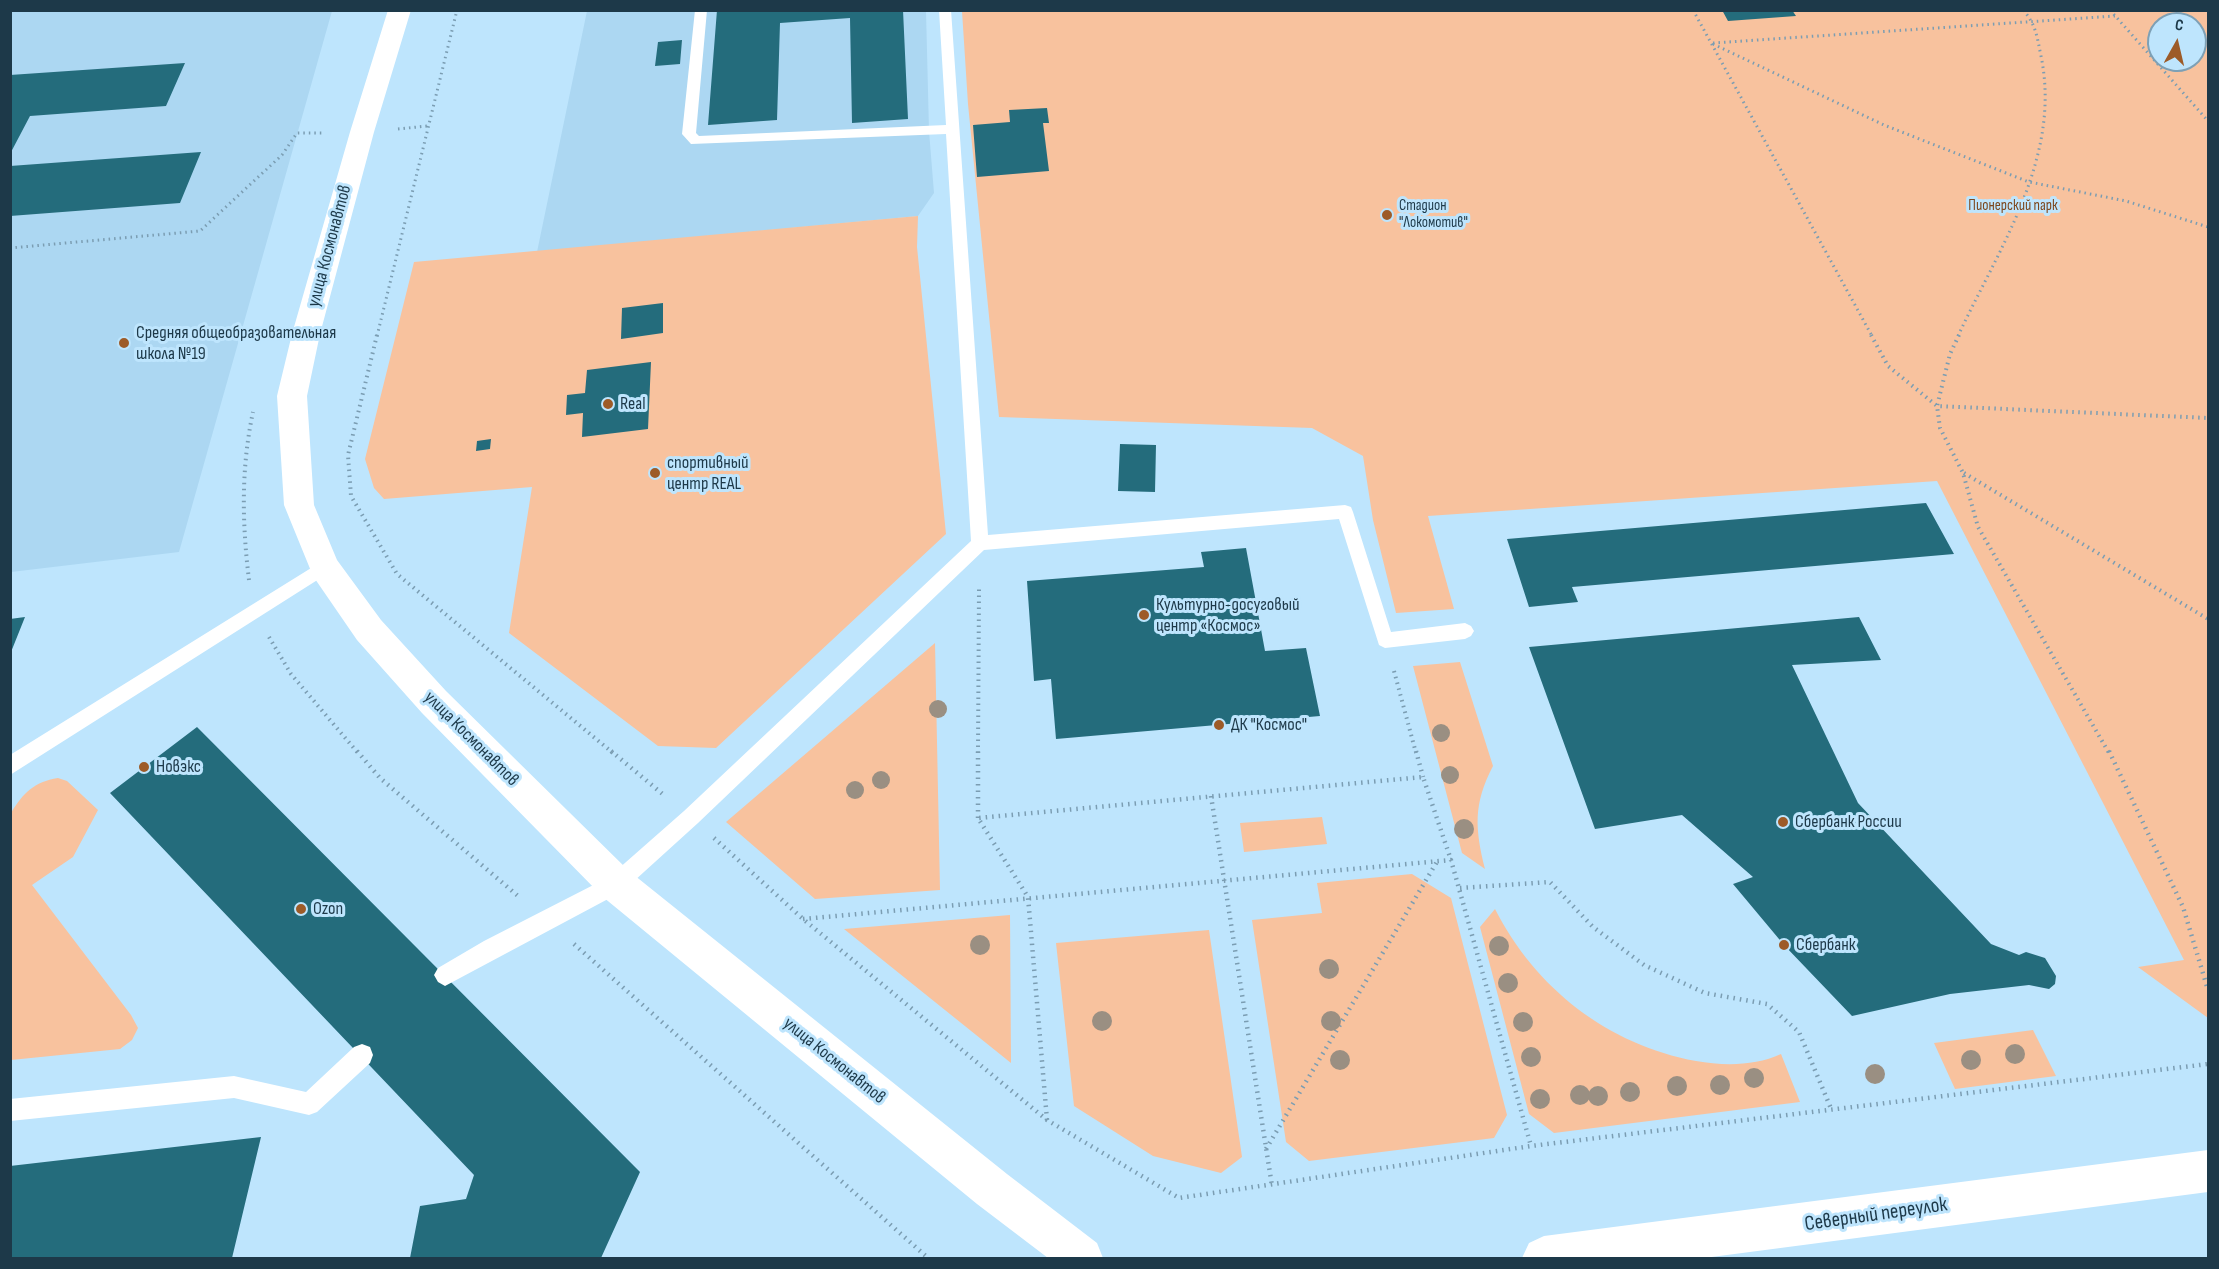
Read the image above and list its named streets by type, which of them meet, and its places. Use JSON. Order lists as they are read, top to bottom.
{
  "streets": {
    "street": ["улица Космонавтов", "Северный переулок"]
  },
  "parks": ["Пионерский парк"],
  "places": [
    "Стадион \"Локомотив\"",
    "Средняя общеобразовательная школа №19",
    "Real",
    "спортивный центр REAL",
    "Культурно-досуговый центр «Космос»",
    "ДК \"Космос\"",
    "Новэкс",
    "Сбербанк России",
    "Ozon",
    "Сбербанк"
  ],
  "north": "top"
}
